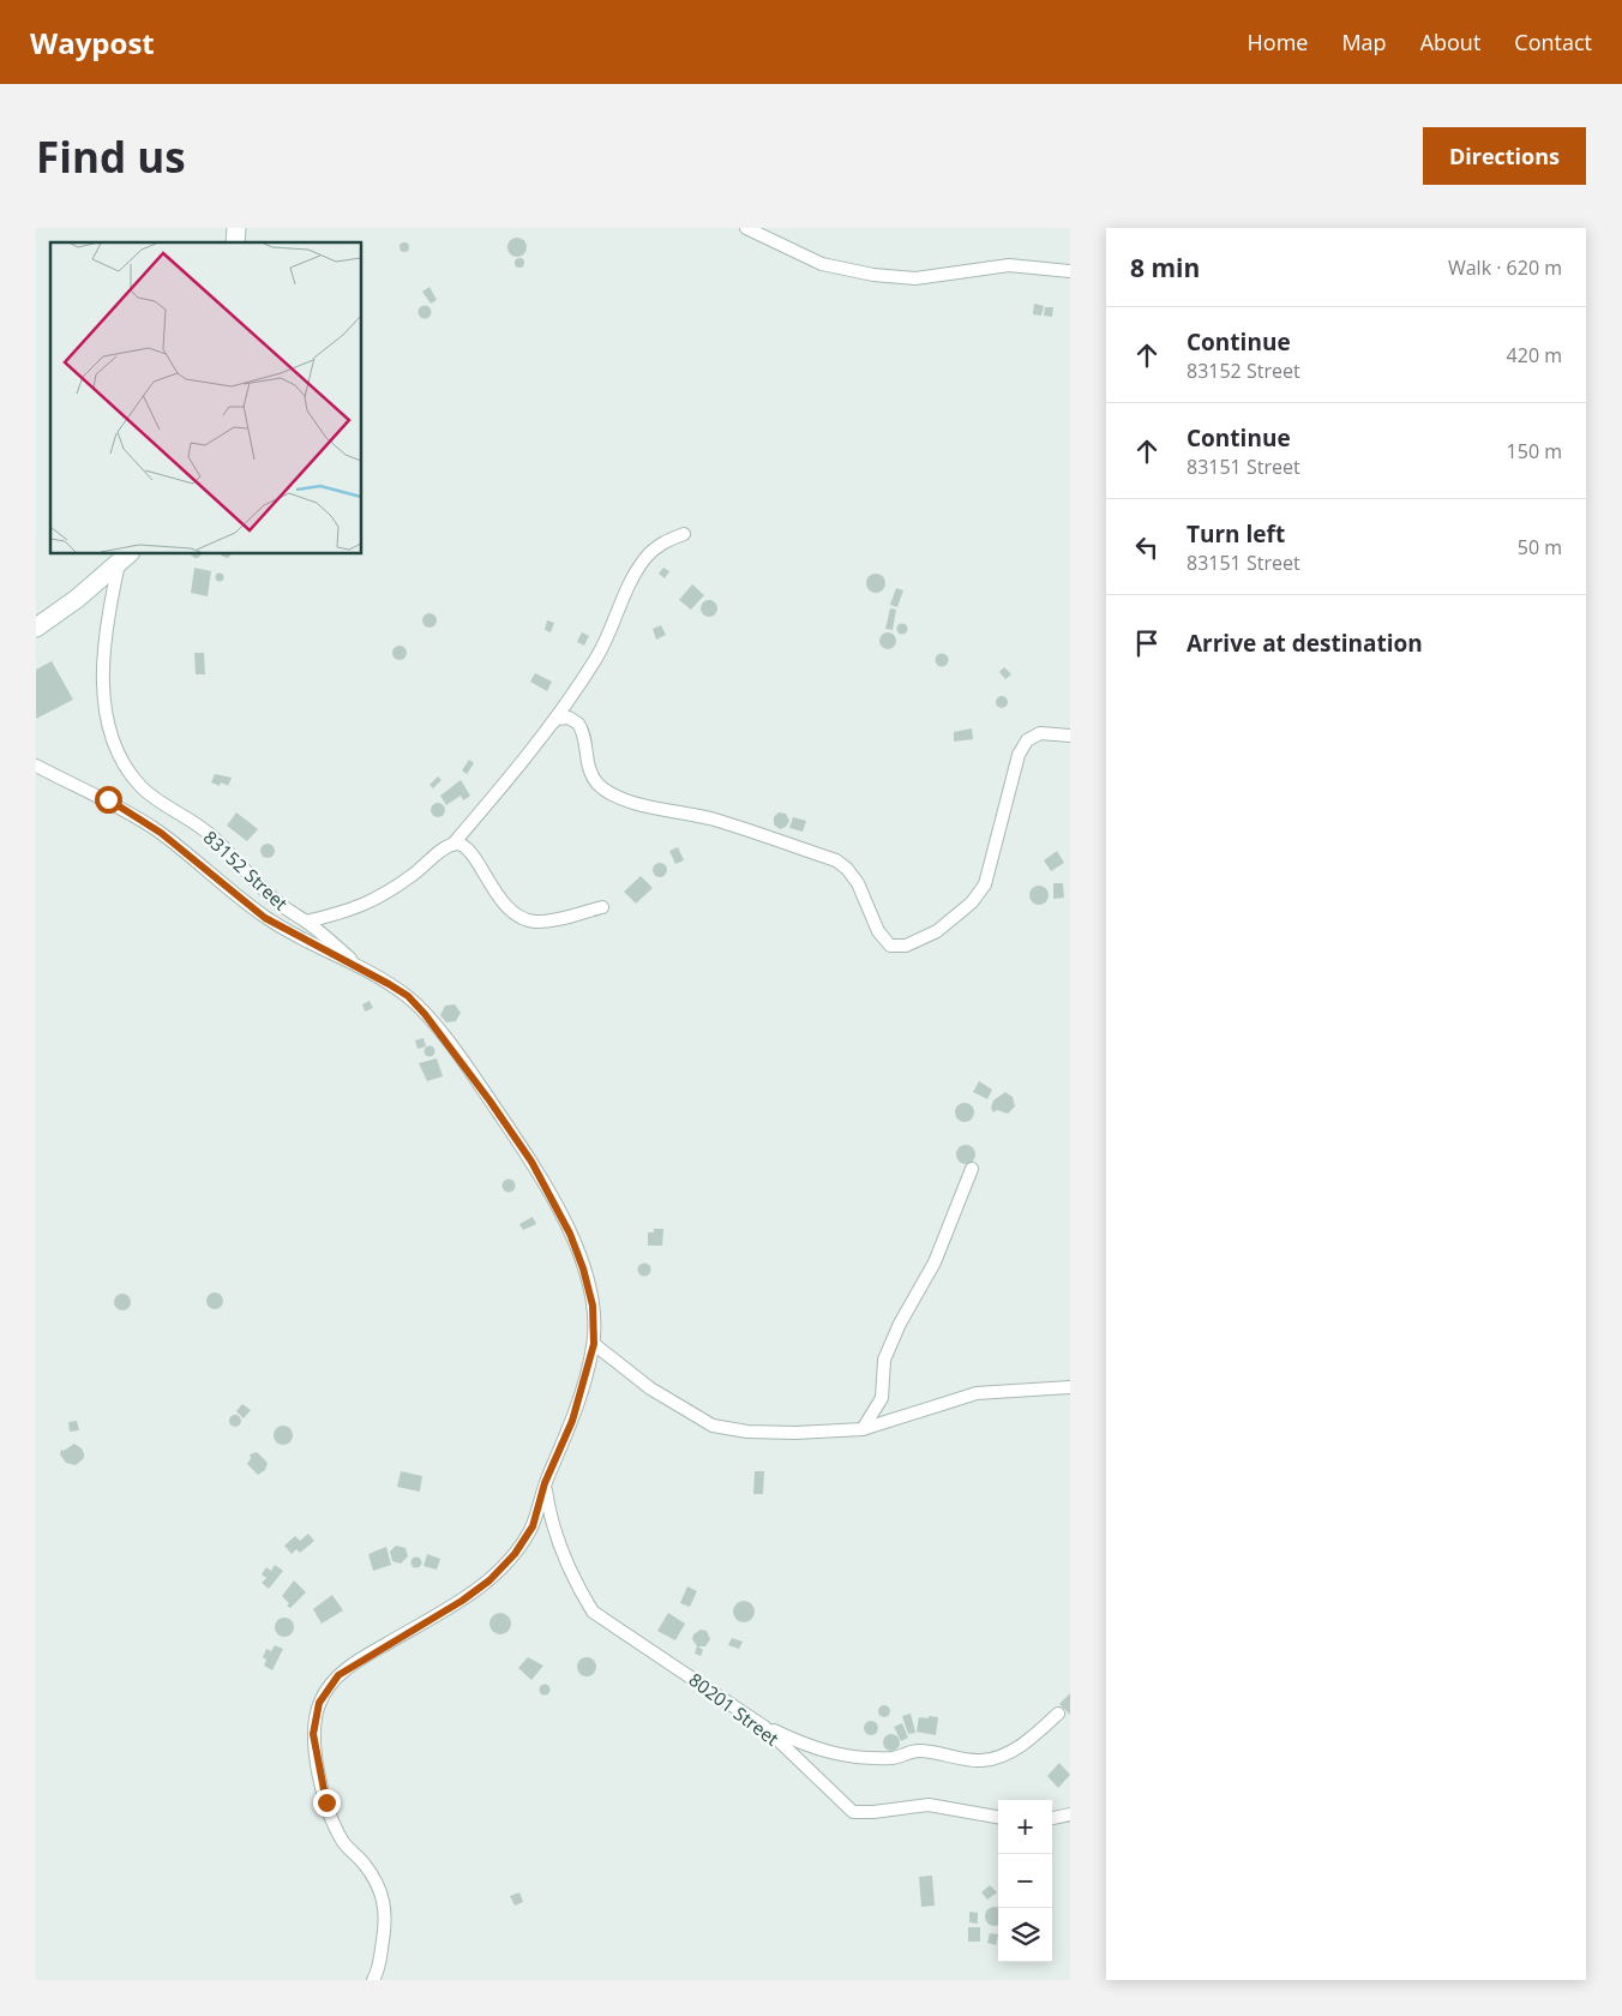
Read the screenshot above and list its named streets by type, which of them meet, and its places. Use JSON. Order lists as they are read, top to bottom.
{
  "streets": {
    "street": ["83152 Street", "80201 Street"]
  },
  "crossings": [
    ["83152 Street", "80201 Street"]
  ],
  "page": {
    "header": "Waypost",
    "nav": [
      "Home",
      "Map",
      "About",
      "Contact"
    ],
    "buttons": "Directions",
    "title": "Find us",
    "heading": ["8 min", "Walk · 620 m"],
    "list": [
      ["Continue", "83152 Street", "420 m"],
      ["Continue", "83151 Street", "150 m"],
      ["Turn left", "83151 Street", "50 m"],
      "Arrive at destination"
    ],
    "map_buttons": ["+", "−"]
  }
}
